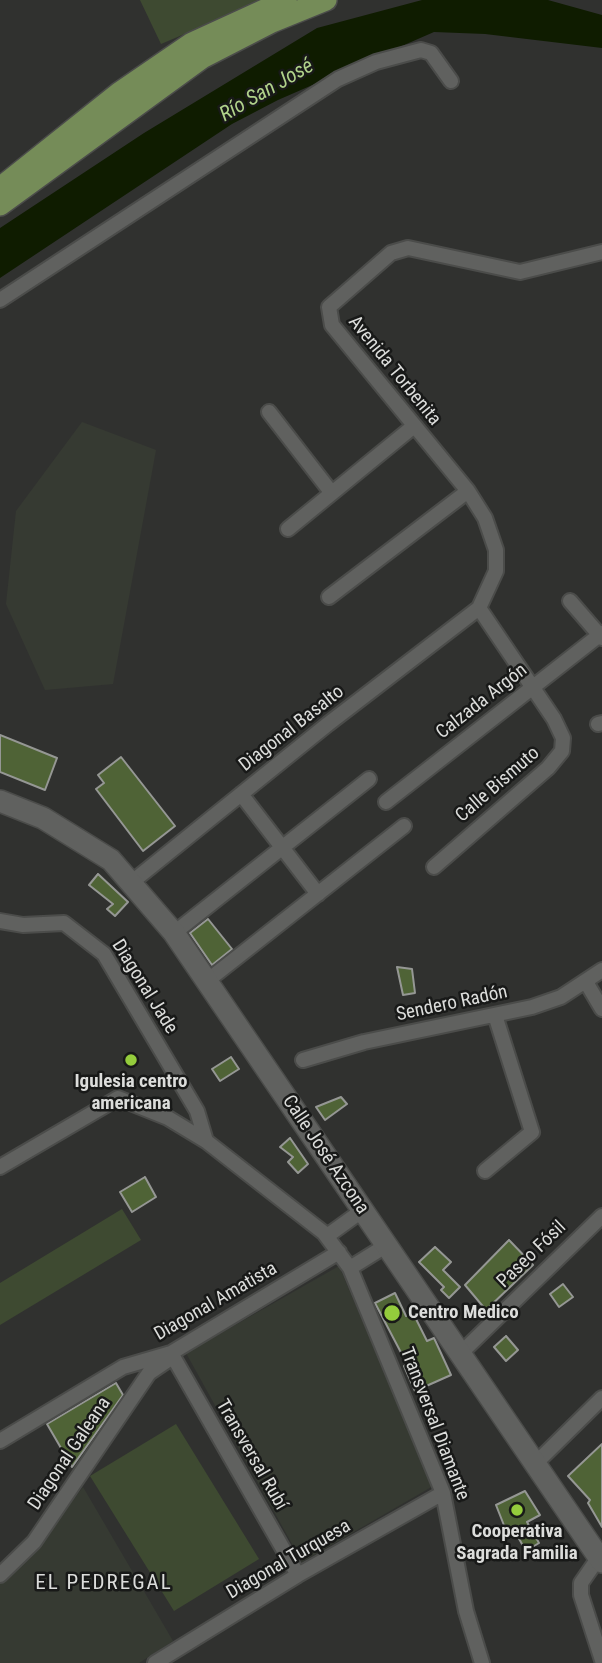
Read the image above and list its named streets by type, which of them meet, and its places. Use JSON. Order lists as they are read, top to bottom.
{
  "streets": {
    "main road": ["Calle José Azcona"],
    "street": [
      "Avenida Torbenita",
      "Calzada Argón",
      "Diagonal Basalto",
      "Calle Bismuto",
      "Diagonal Jade",
      "Sendero Radón",
      "Paseo Fósil",
      "Diagonal Amatista",
      "Transversal Diamante",
      "Diagonal Galeana",
      "Transversal Rubí",
      "Diagonal Turquesa"
    ]
  },
  "crossings": [
    ["Avenida Torbenita", "Diagonal Basalto"],
    ["Avenida Torbenita", "Calle Bismuto"],
    ["Calzada Argón", "Calle Bismuto"],
    ["Diagonal Basalto", "Calle Bismuto"],
    ["Diagonal Basalto", "Calle José Azcona"],
    ["Diagonal Jade", "Transversal Diamante"],
    ["Calle José Azcona", "Paseo Fósil"],
    ["Diagonal Amatista", "Transversal Diamante"],
    ["Diagonal Amatista", "Diagonal Galeana"],
    ["Diagonal Amatista", "Transversal Rubí"],
    ["Transversal Diamante", "Diagonal Turquesa"],
    ["Diagonal Galeana", "Transversal Rubí"],
    ["Transversal Rubí", "Diagonal Turquesa"]
  ],
  "districts": ["EL PEDREGAL"],
  "water": ["Río San José"],
  "places": ["Igulesia centro americana", "Centro Medico", "Cooperativa Sagrada Familia"]
}
